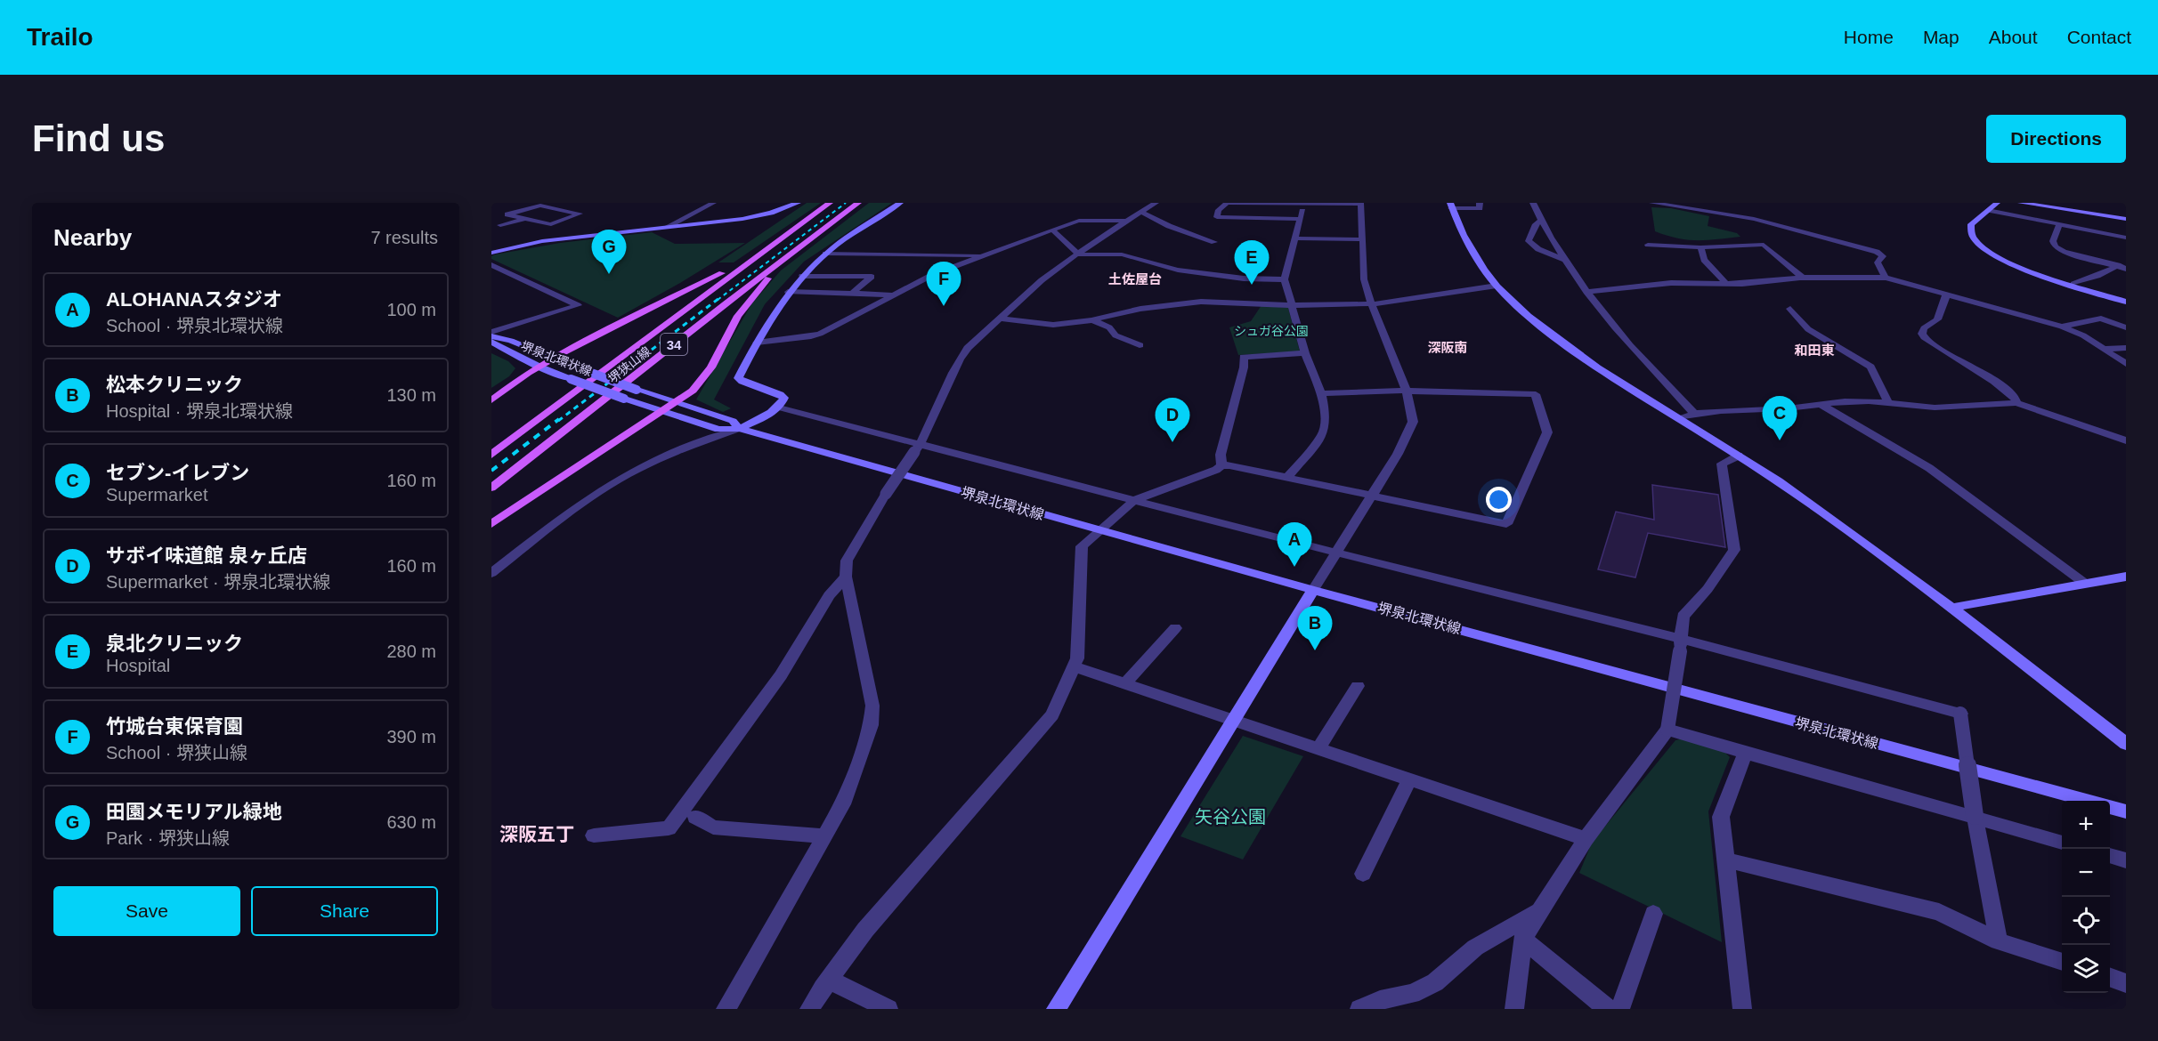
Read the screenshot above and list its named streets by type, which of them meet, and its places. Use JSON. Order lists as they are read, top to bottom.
{
  "streets": {
    "main road": ["34", "堺狭山線"],
    "street": ["堺泉北環状線"]
  },
  "districts": [
    "土佐屋台",
    "深阪南",
    "和田東",
    "深阪五丁"
  ],
  "parks": ["シュガ谷公園", "矢谷公園"],
  "page": {
    "header": "Trailo",
    "nav": [
      "Home",
      "Map",
      "About",
      "Contact"
    ],
    "buttons": [
      "Directions",
      ["Save", "Share"]
    ],
    "title": "Find us",
    "heading": ["Nearby", "7 results"],
    "pins": [
      "G",
      "E",
      "F",
      "C",
      "D",
      "A",
      "B"
    ],
    "list": [
      {
        "mark": "A",
        "name": "ALOHANAスタジオ",
        "note": "School · 堺泉北環状線",
        "value": "100 m"
      },
      {
        "mark": "B",
        "name": "松本クリニック",
        "note": "Hospital · 堺泉北環状線",
        "value": "130 m"
      },
      {
        "mark": "C",
        "name": "セブン-イレブン",
        "note": "Supermarket",
        "value": "160 m"
      },
      {
        "mark": "D",
        "name": "サボイ味道館 泉ヶ丘店",
        "note": "Supermarket · 堺泉北環状線",
        "value": "160 m"
      },
      {
        "mark": "E",
        "name": "泉北クリニック",
        "note": "Hospital",
        "value": "280 m"
      },
      {
        "mark": "F",
        "name": "竹城台東保育園",
        "note": "School · 堺狭山線",
        "value": "390 m"
      },
      {
        "mark": "G",
        "name": "田園メモリアル緑地",
        "note": "Park · 堺狭山線",
        "value": "630 m"
      }
    ],
    "map_buttons": ["+", "−"]
  }
}
